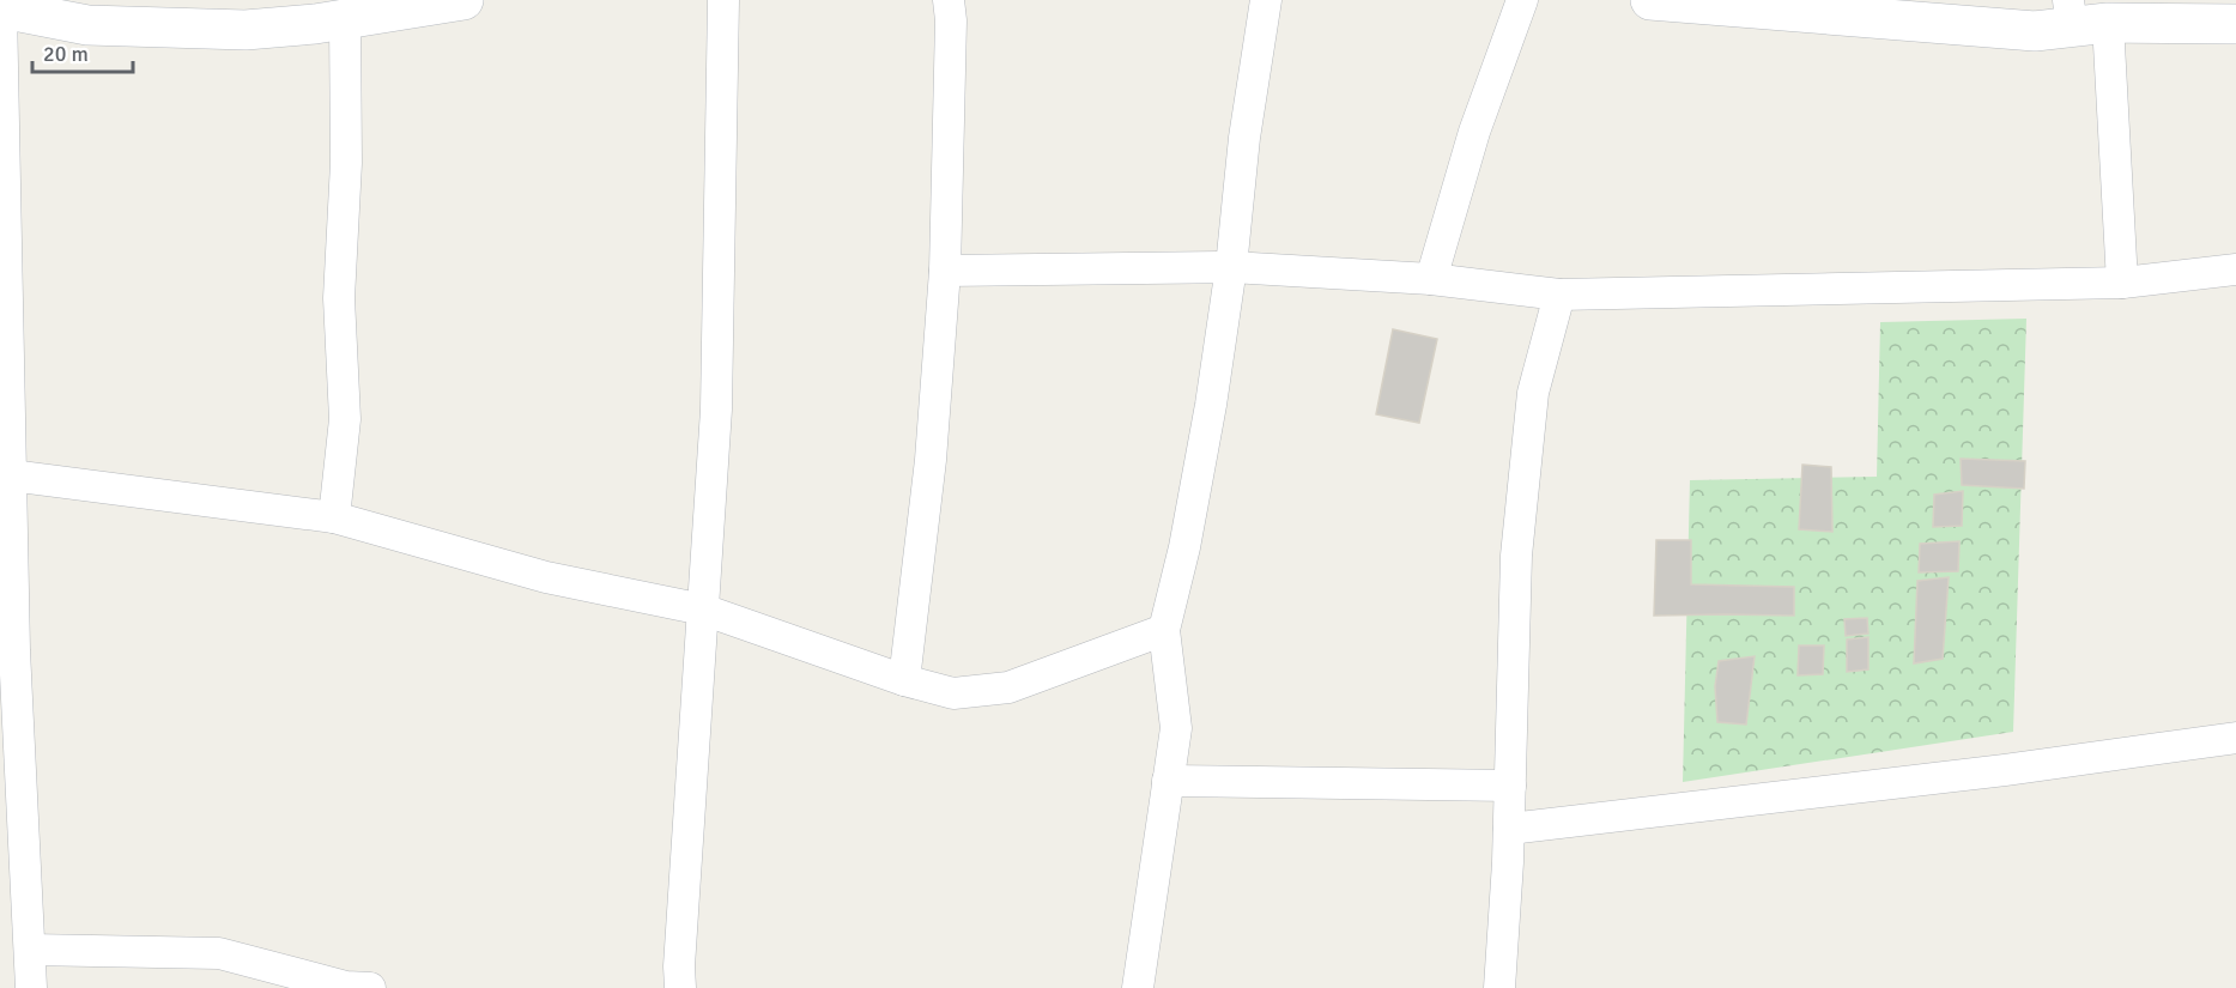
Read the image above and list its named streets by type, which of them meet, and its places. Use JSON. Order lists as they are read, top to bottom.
{
  "scale_bar": "20 m"
}
